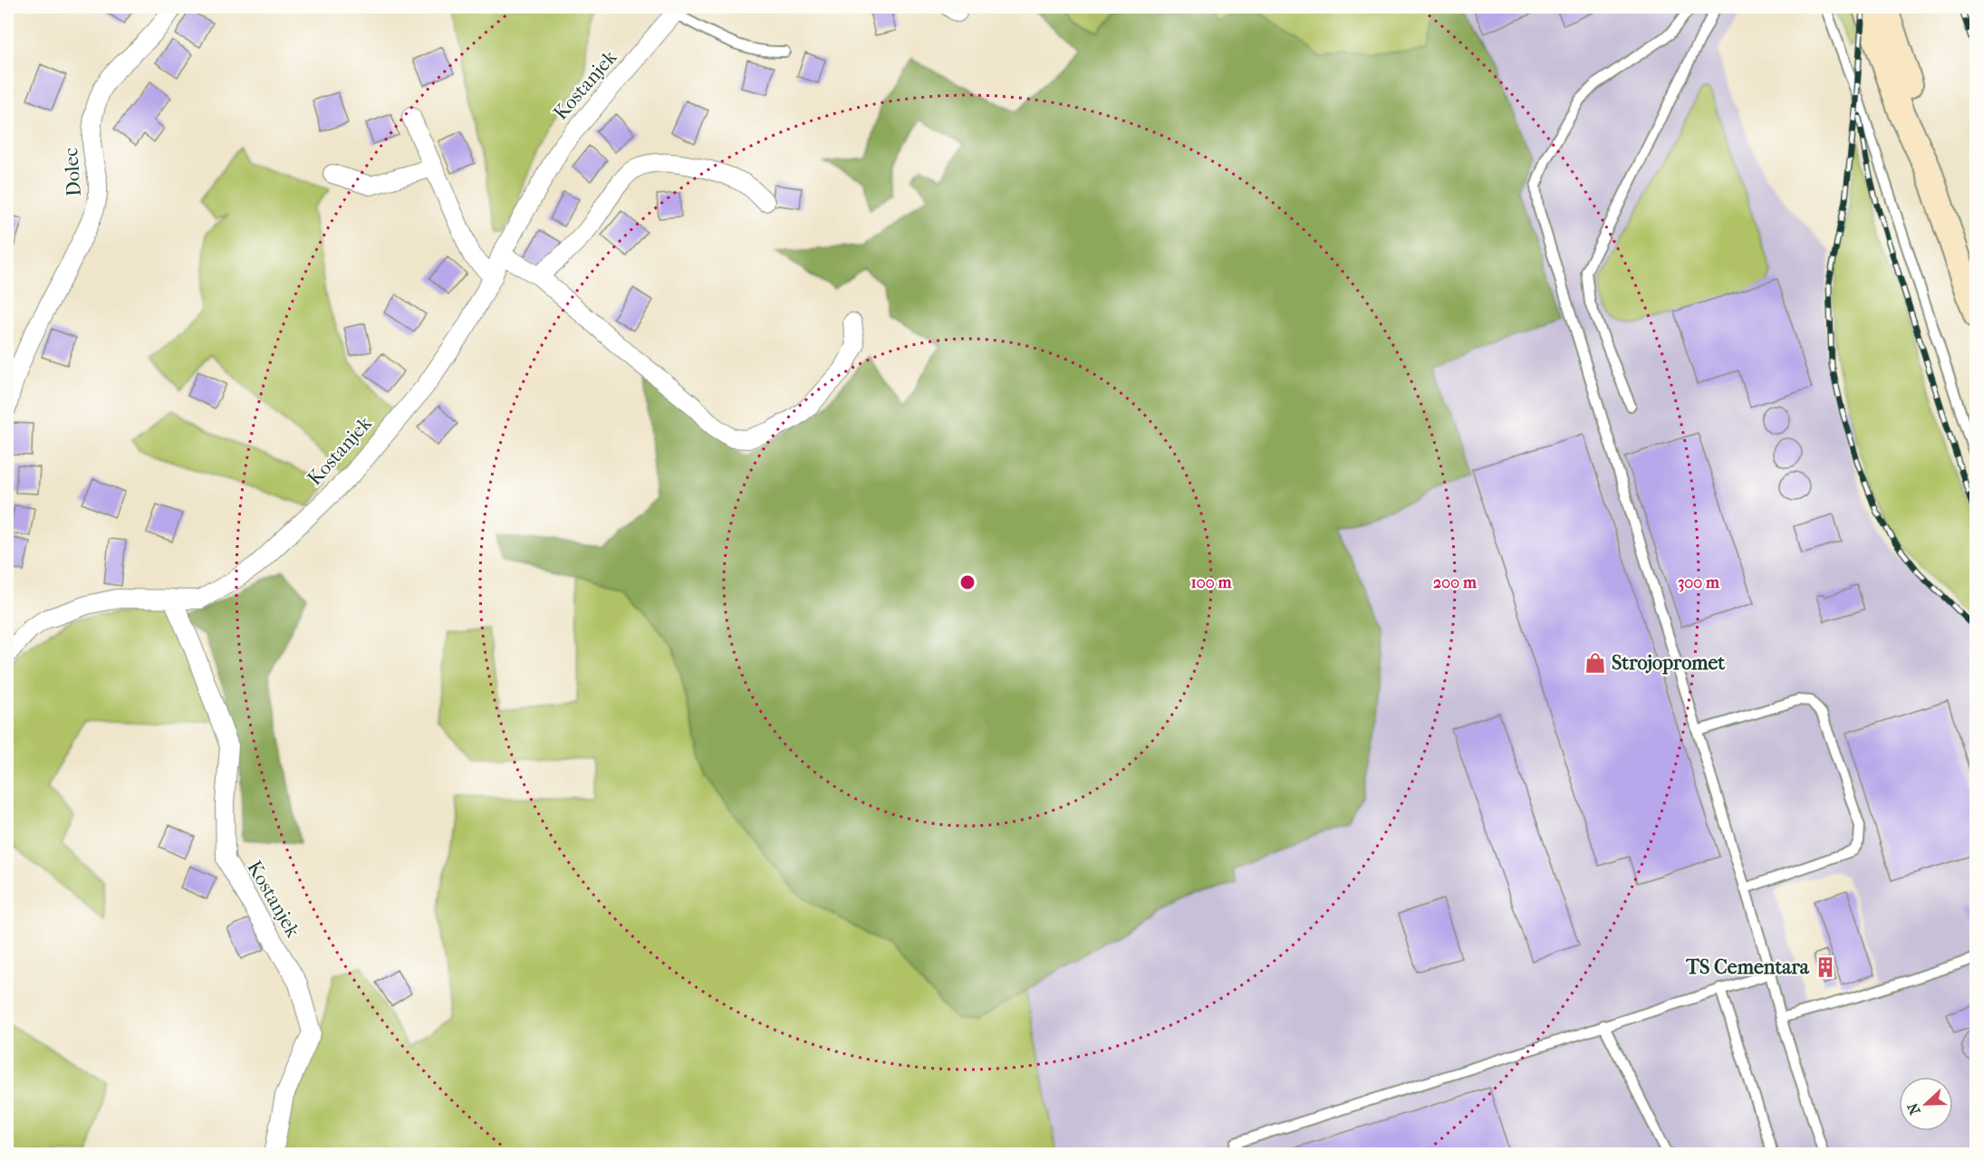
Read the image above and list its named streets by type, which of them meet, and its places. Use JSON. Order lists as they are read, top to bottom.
{
  "streets": {
    "street": ["Kostanjek", "Dolec"]
  },
  "places": {
    "shop": ["Strojopromet"],
    "building": ["TS Cementara"]
  },
  "north": "left",
  "rings": ["100 m", "200 m", "300 m"]
}
